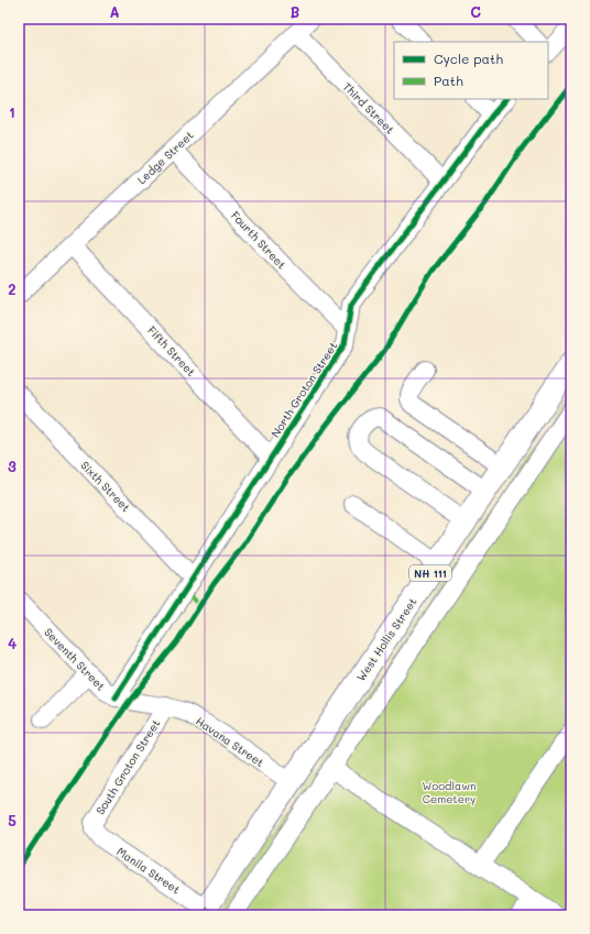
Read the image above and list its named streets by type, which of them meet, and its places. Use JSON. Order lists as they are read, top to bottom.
{
  "streets": {
    "main road": ["NH 111", "West Hollis Street"],
    "street": [
      "Third Street",
      "Ledge Street",
      "Fourth Street",
      "Fifth Street",
      "North Groton Street",
      "Sixth Street",
      "Seventh Street",
      "Havana Street",
      "South Groton Street",
      "Manila Street"
    ]
  },
  "crossings": [
    ["Third Street", "Ledge Street"],
    ["Third Street", "North Groton Street"],
    ["Ledge Street", "Fourth Street"],
    ["Ledge Street", "Fifth Street"],
    ["Fourth Street", "North Groton Street"],
    ["Fifth Street", "North Groton Street"],
    ["North Groton Street", "Sixth Street"],
    ["North Groton Street", "Seventh Street"],
    ["West Hollis Street", "Havana Street"],
    ["West Hollis Street", "Manila Street"],
    ["Seventh Street", "Havana Street"],
    ["Seventh Street", "South Groton Street"],
    ["Havana Street", "South Groton Street"],
    ["South Groton Street", "Manila Street"]
  ],
  "parks": ["Woodlawn Cemetery"],
  "legend": ["Cycle path", "Path"],
  "grid": {
    "columns": ["A", "B", "C"],
    "rows": [
      "1",
      "2",
      "3",
      "4",
      "5"
    ]
  }
}
